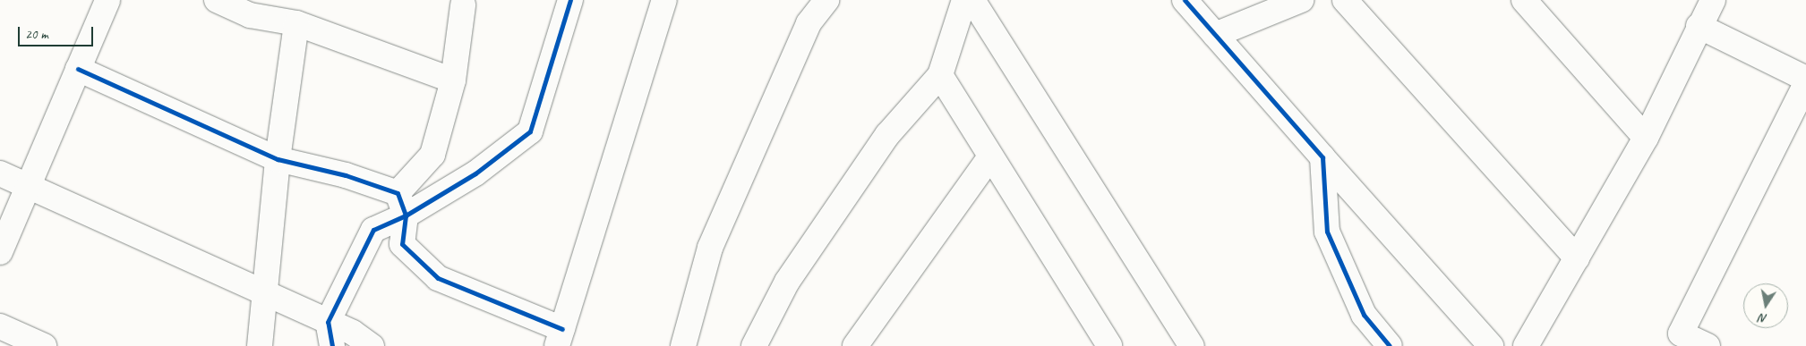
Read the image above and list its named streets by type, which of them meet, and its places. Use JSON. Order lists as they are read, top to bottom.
{
  "scale_bar": "20 m",
  "north": "bottom"
}
